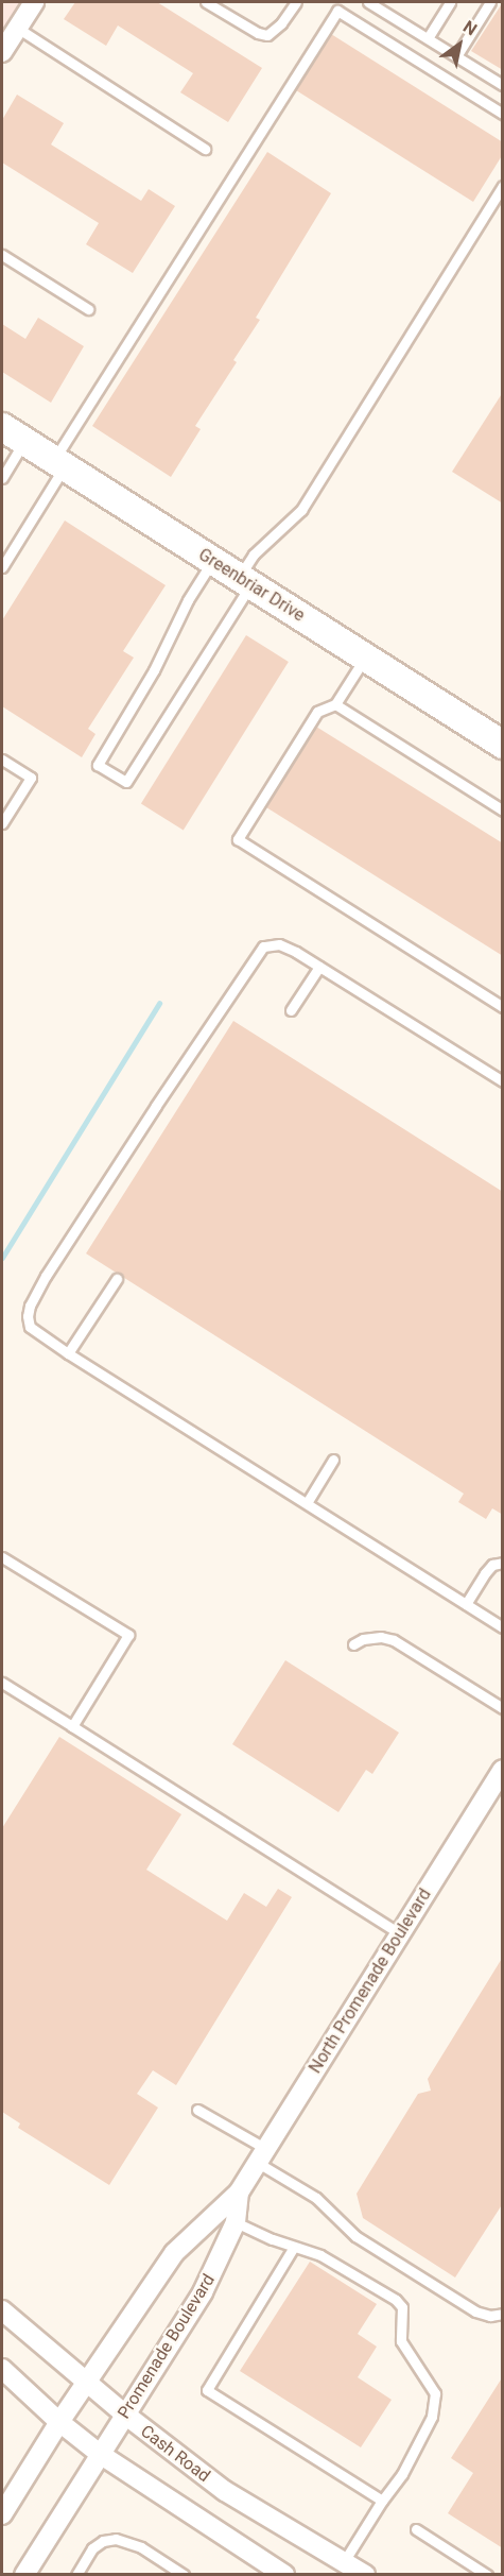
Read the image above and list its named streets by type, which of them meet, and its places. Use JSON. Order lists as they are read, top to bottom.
{
  "streets": {
    "street": [
      "Greenbriar Drive",
      "North Promenade Boulevard",
      "Promenade Boulevard",
      "Cash Road"
    ]
  },
  "crossings": [
    ["North Promenade Boulevard", "Promenade Boulevard"],
    ["Promenade Boulevard", "Cash Road"]
  ],
  "north": "top right"
}
